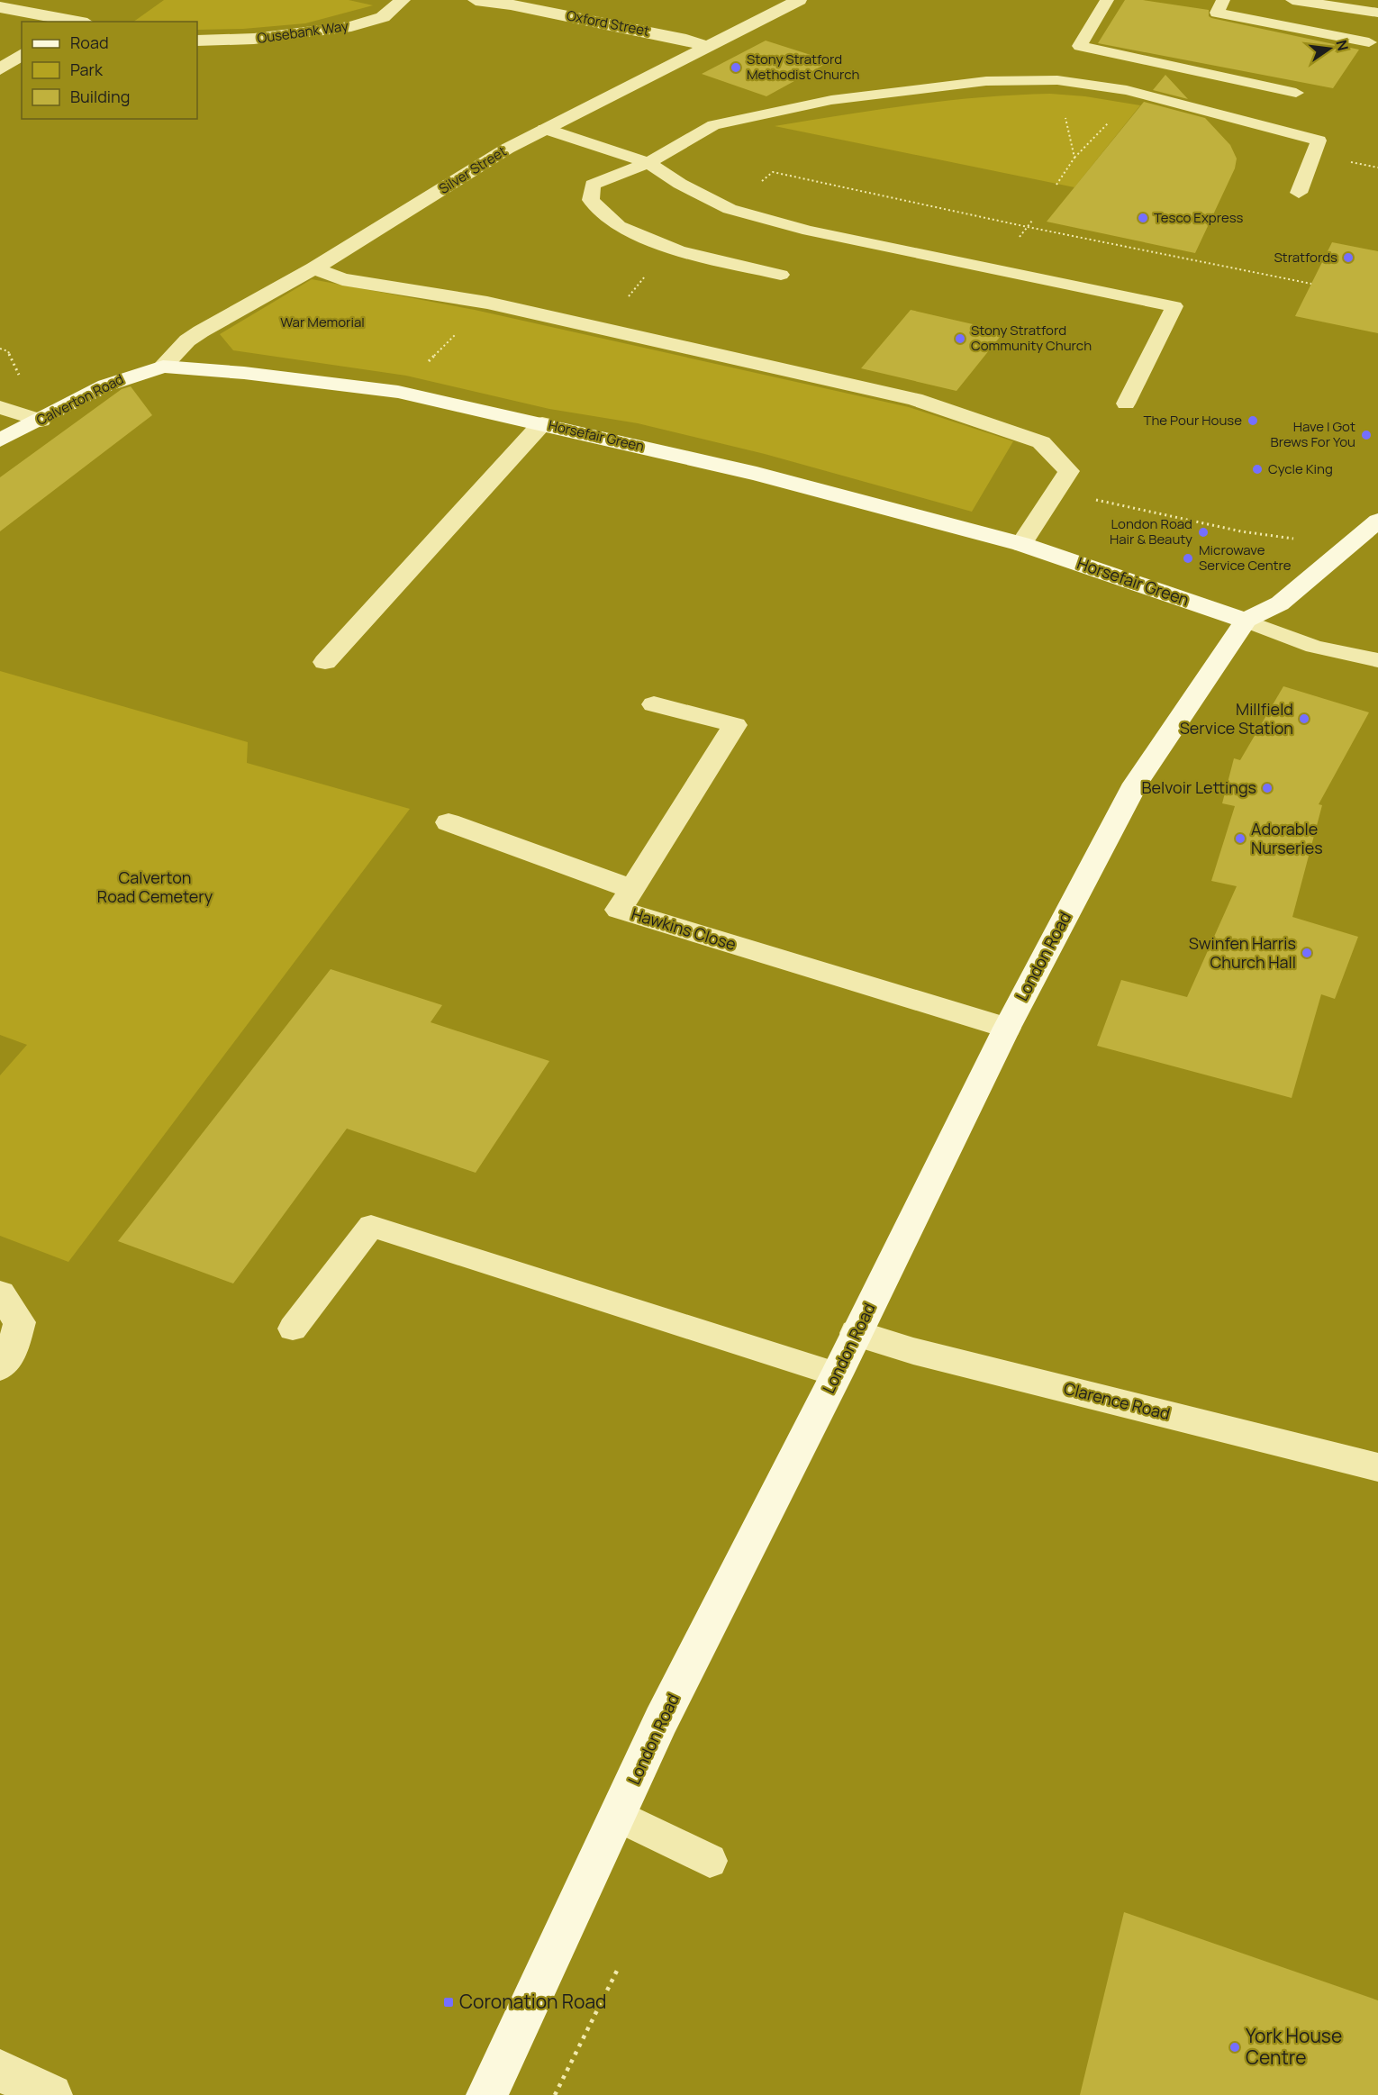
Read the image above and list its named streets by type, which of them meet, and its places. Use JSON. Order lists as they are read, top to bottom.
{
  "streets": {
    "street": [
      "Oxford Street",
      "Ousebank Way",
      "Silver Street",
      "Calverton Road",
      "Horsefair Green",
      "Hawkins Close",
      "London Road",
      "Clarence Road"
    ]
  },
  "crossings": [
    ["Oxford Street", "Silver Street"],
    ["Silver Street", "Calverton Road"],
    ["Silver Street", "Horsefair Green"],
    ["Calverton Road", "Horsefair Green"],
    ["Horsefair Green", "London Road"],
    ["Hawkins Close", "London Road"],
    ["London Road", "Clarence Road"]
  ],
  "parks": ["War Memorial", "Calverton Road Cemetery"],
  "places": {
    "other": [
      "Stony Stratford Methodist Church",
      "Tesco Express",
      "Stratfords",
      "Stony Stratford Community Church",
      "The Pour House",
      "Have I Got Brews For You",
      "Cycle King",
      "London Road Hair & Beauty",
      "Microwave Service Centre",
      "Millfield Service Station",
      "Belvoir Lettings",
      "Adorable Nurseries",
      "Swinfen Harris Church Hall",
      "York House Centre"
    ],
    "transit": ["Coronation Road"]
  },
  "legend": ["Road", "Park", "Building"],
  "north": "right"
}
